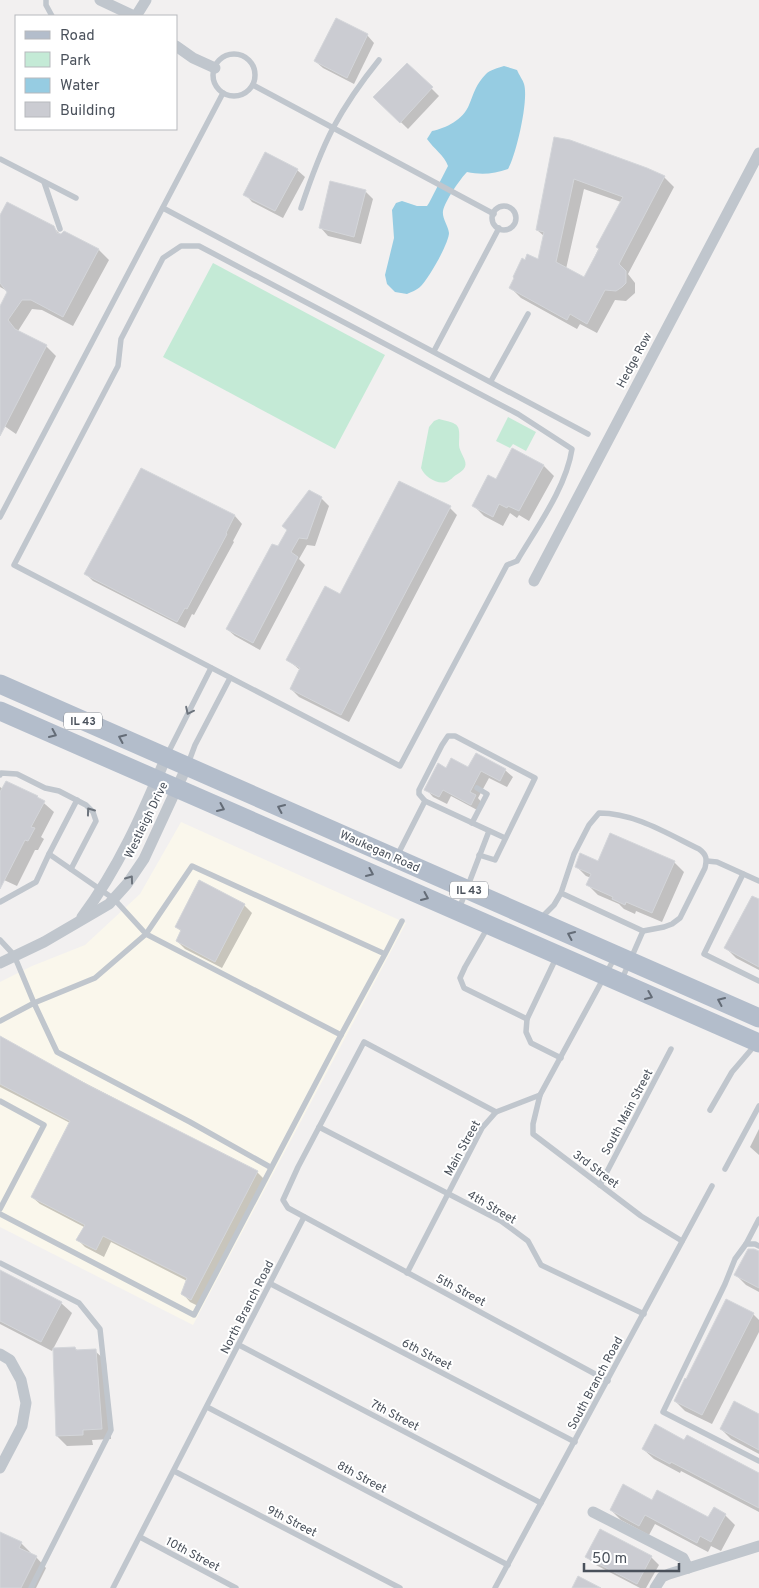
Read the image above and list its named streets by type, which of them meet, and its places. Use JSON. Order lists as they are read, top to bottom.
{
  "streets": {
    "main road": ["IL 43", "Waukegan Road"],
    "street": ["Hedge Row", "Westleigh Drive"],
    "lane": [
      "South Main Street",
      "Main Street",
      "3rd Street",
      "4th Street",
      "5th Street",
      "North Branch Road",
      "6th Street",
      "South Branch Road",
      "7th Street",
      "8th Street",
      "9th Street",
      "10th Street"
    ]
  },
  "crossings": [
    ["Westleigh Drive", "Waukegan Road"],
    ["South Main Street", "3rd Street"],
    ["Main Street", "3rd Street"],
    ["Main Street", "4th Street"],
    ["Main Street", "5th Street"],
    ["3rd Street", "South Branch Road"],
    ["4th Street", "South Branch Road"],
    ["5th Street", "North Branch Road"],
    ["5th Street", "South Branch Road"],
    ["North Branch Road", "6th Street"],
    ["North Branch Road", "7th Street"],
    ["North Branch Road", "8th Street"],
    ["North Branch Road", "9th Street"],
    ["North Branch Road", "10th Street"],
    ["6th Street", "South Branch Road"],
    ["South Branch Road", "7th Street"],
    ["South Branch Road", "8th Street"]
  ],
  "legend": [
    "Road",
    "Park",
    "Water",
    "Building"
  ],
  "scale_bar": "50 m"
}
